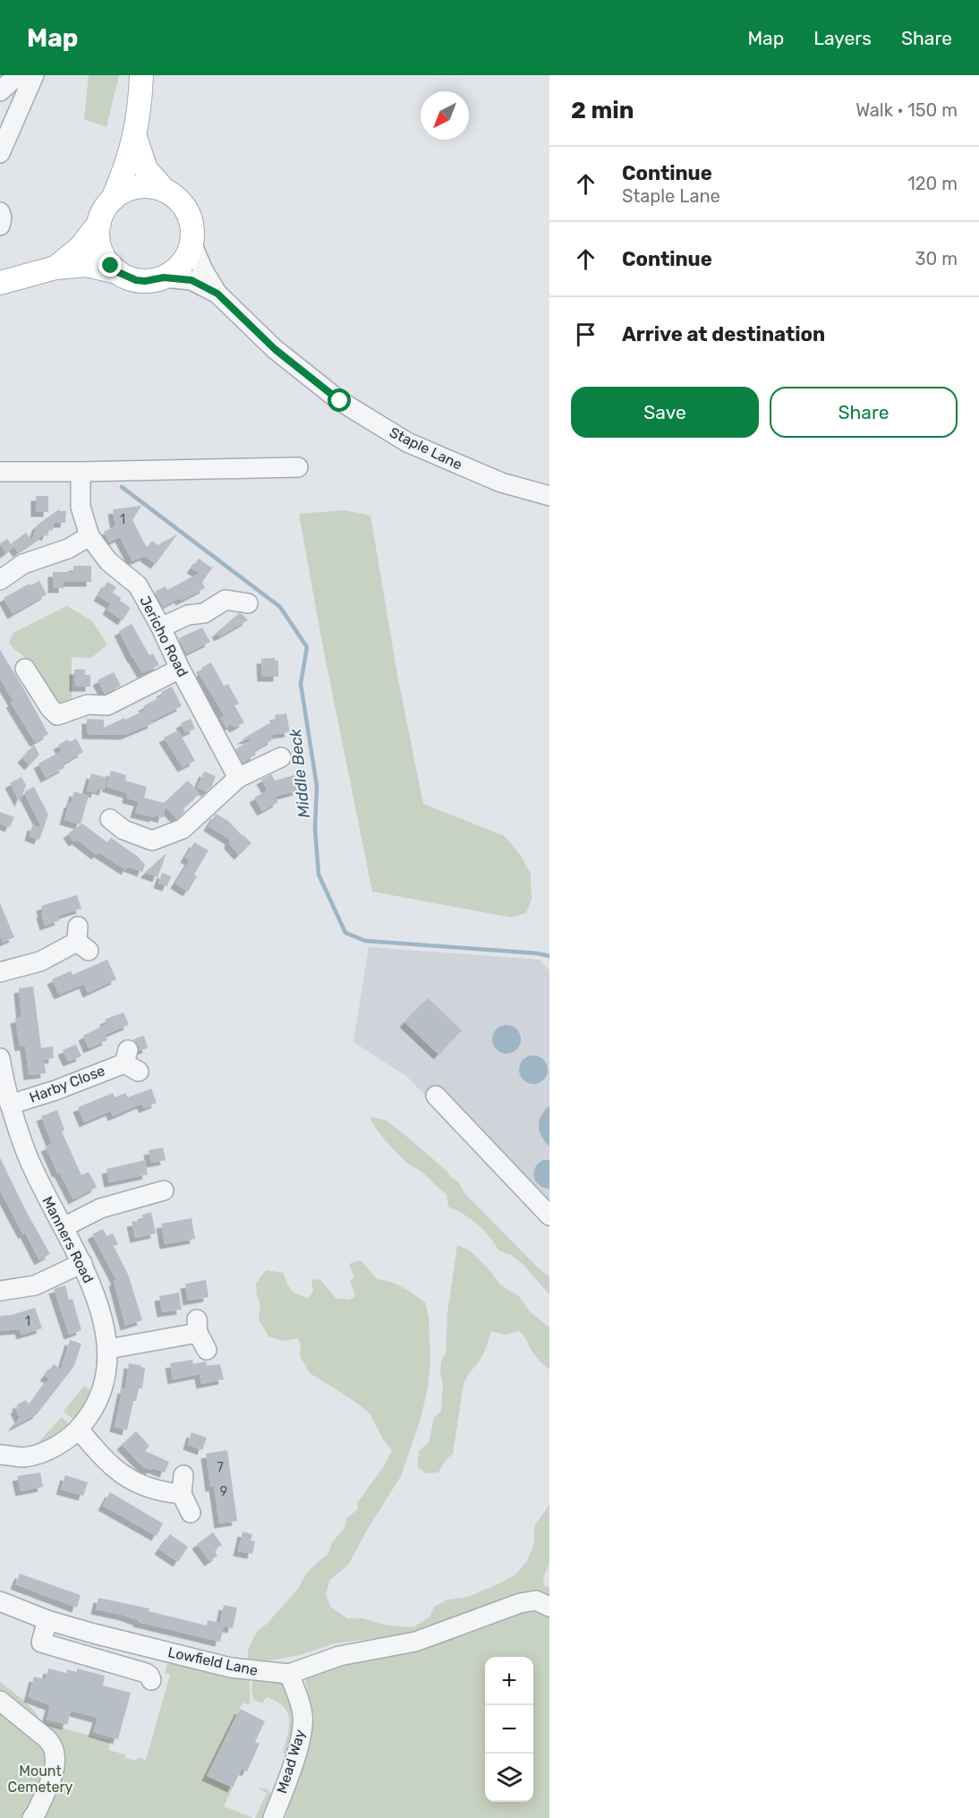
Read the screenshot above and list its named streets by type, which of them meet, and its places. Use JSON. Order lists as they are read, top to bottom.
{
  "streets": {
    "street": [
      "Staple Lane",
      "Jericho Road",
      "Harby Close",
      "Manners Road",
      "Lowfield Lane",
      "Mead Way"
    ]
  },
  "crossings": [
    ["Harby Close", "Manners Road"],
    ["Lowfield Lane", "Mead Way"]
  ],
  "water": ["Middle Beck"],
  "parks": ["Mount Cemetery"],
  "house_numbers": [
    "1",
    "1",
    "7",
    "9"
  ],
  "north": "bottom left",
  "page": {
    "header": "Map",
    "nav": ["Map", "Layers", "Share"],
    "heading": ["2 min", "Walk · 150 m"],
    "list": [
      ["Continue", "Staple Lane", "120 m"],
      ["Continue", "30 m"],
      "Arrive at destination"
    ],
    "buttons": ["Save", "Share"],
    "map_buttons": ["+", "−"]
  }
}
